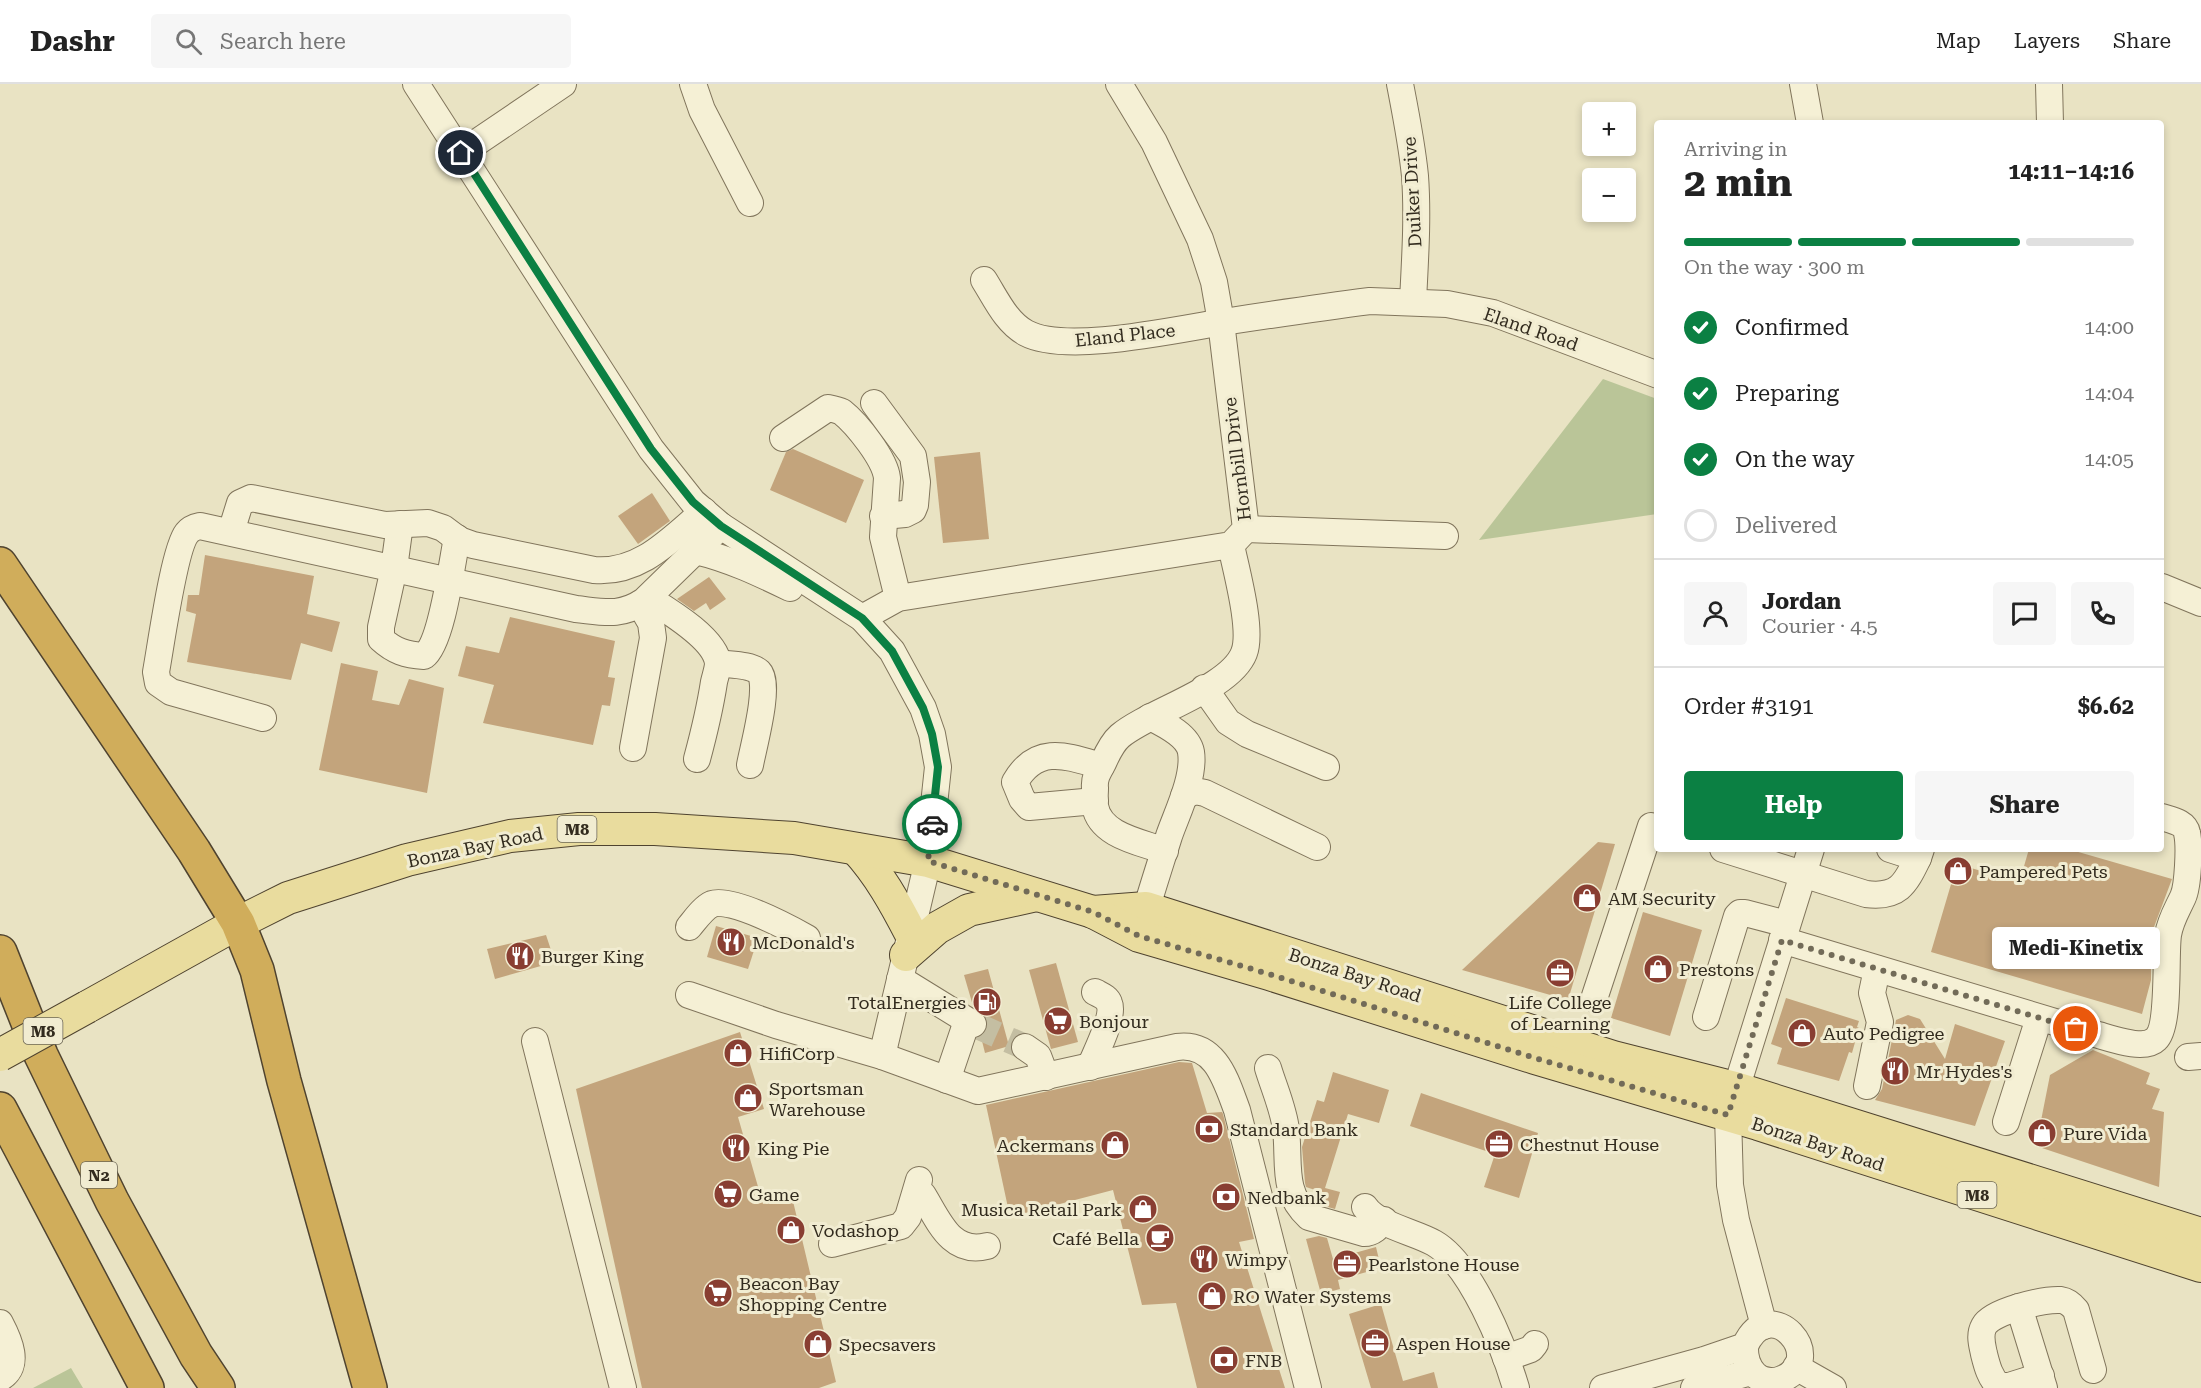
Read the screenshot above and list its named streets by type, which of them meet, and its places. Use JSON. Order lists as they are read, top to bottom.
{
  "streets": {
    "highway": ["N2"],
    "main road": ["M8", "Bonza Bay Road"],
    "street": [
      "Duiker Drive",
      "Eland Road",
      "Eland Place",
      "Hornbill Drive"
    ]
  },
  "crossings": [
    ["Duiker Drive", "Eland Road"],
    ["Eland Road", "Eland Place"],
    ["Eland Road", "Hornbill Drive"],
    ["Eland Place", "Hornbill Drive"]
  ],
  "places": {
    "shop": [
      "Pampered Pets",
      "AM Security",
      "Prestons",
      "Auto Pedigree",
      "HifiCorp",
      "Sportsman Warehouse",
      "Pure Vida",
      "Ackermans",
      "Musica Retail Park",
      "Vodashop",
      "RO Water Systems",
      "Specsavers"
    ],
    "restaurant": [
      "McDonald's",
      "Burger King",
      "Mr Hydes's",
      "King Pie",
      "Wimpy"
    ],
    "office": [
      "Life College of Learning",
      "Chestnut House",
      "Pearlstone House",
      "Aspen House"
    ],
    "fuel station": ["TotalEnergies"],
    "supermarket": ["Bonjour", "Game", "Beacon Bay Shopping Centre"],
    "other": ["Medi-Kinetix"],
    "bank": ["Standard Bank", "Nedbank", "FNB"],
    "cafe": ["Café Bella"]
  },
  "page": {
    "header": "Dashr",
    "search": "Search here",
    "nav": ["Map", "Layers", "Share"],
    "map_buttons": ["+", "−"],
    "heading": ["2 min", "Arriving in", "14:11–14:16"],
    "panel": [
      "Jordan",
      "Courier · 4.5",
      "Order #3191",
      "$6.62"
    ],
    "bar": "On the way · 300 m",
    "list": [
      ["Confirmed", "14:00"],
      ["Preparing", "14:04"],
      ["On the way", "14:05"],
      "Delivered"
    ],
    "buttons": ["Help", "Share"],
    "bubble": "Medi-Kinetix"
  }
}
